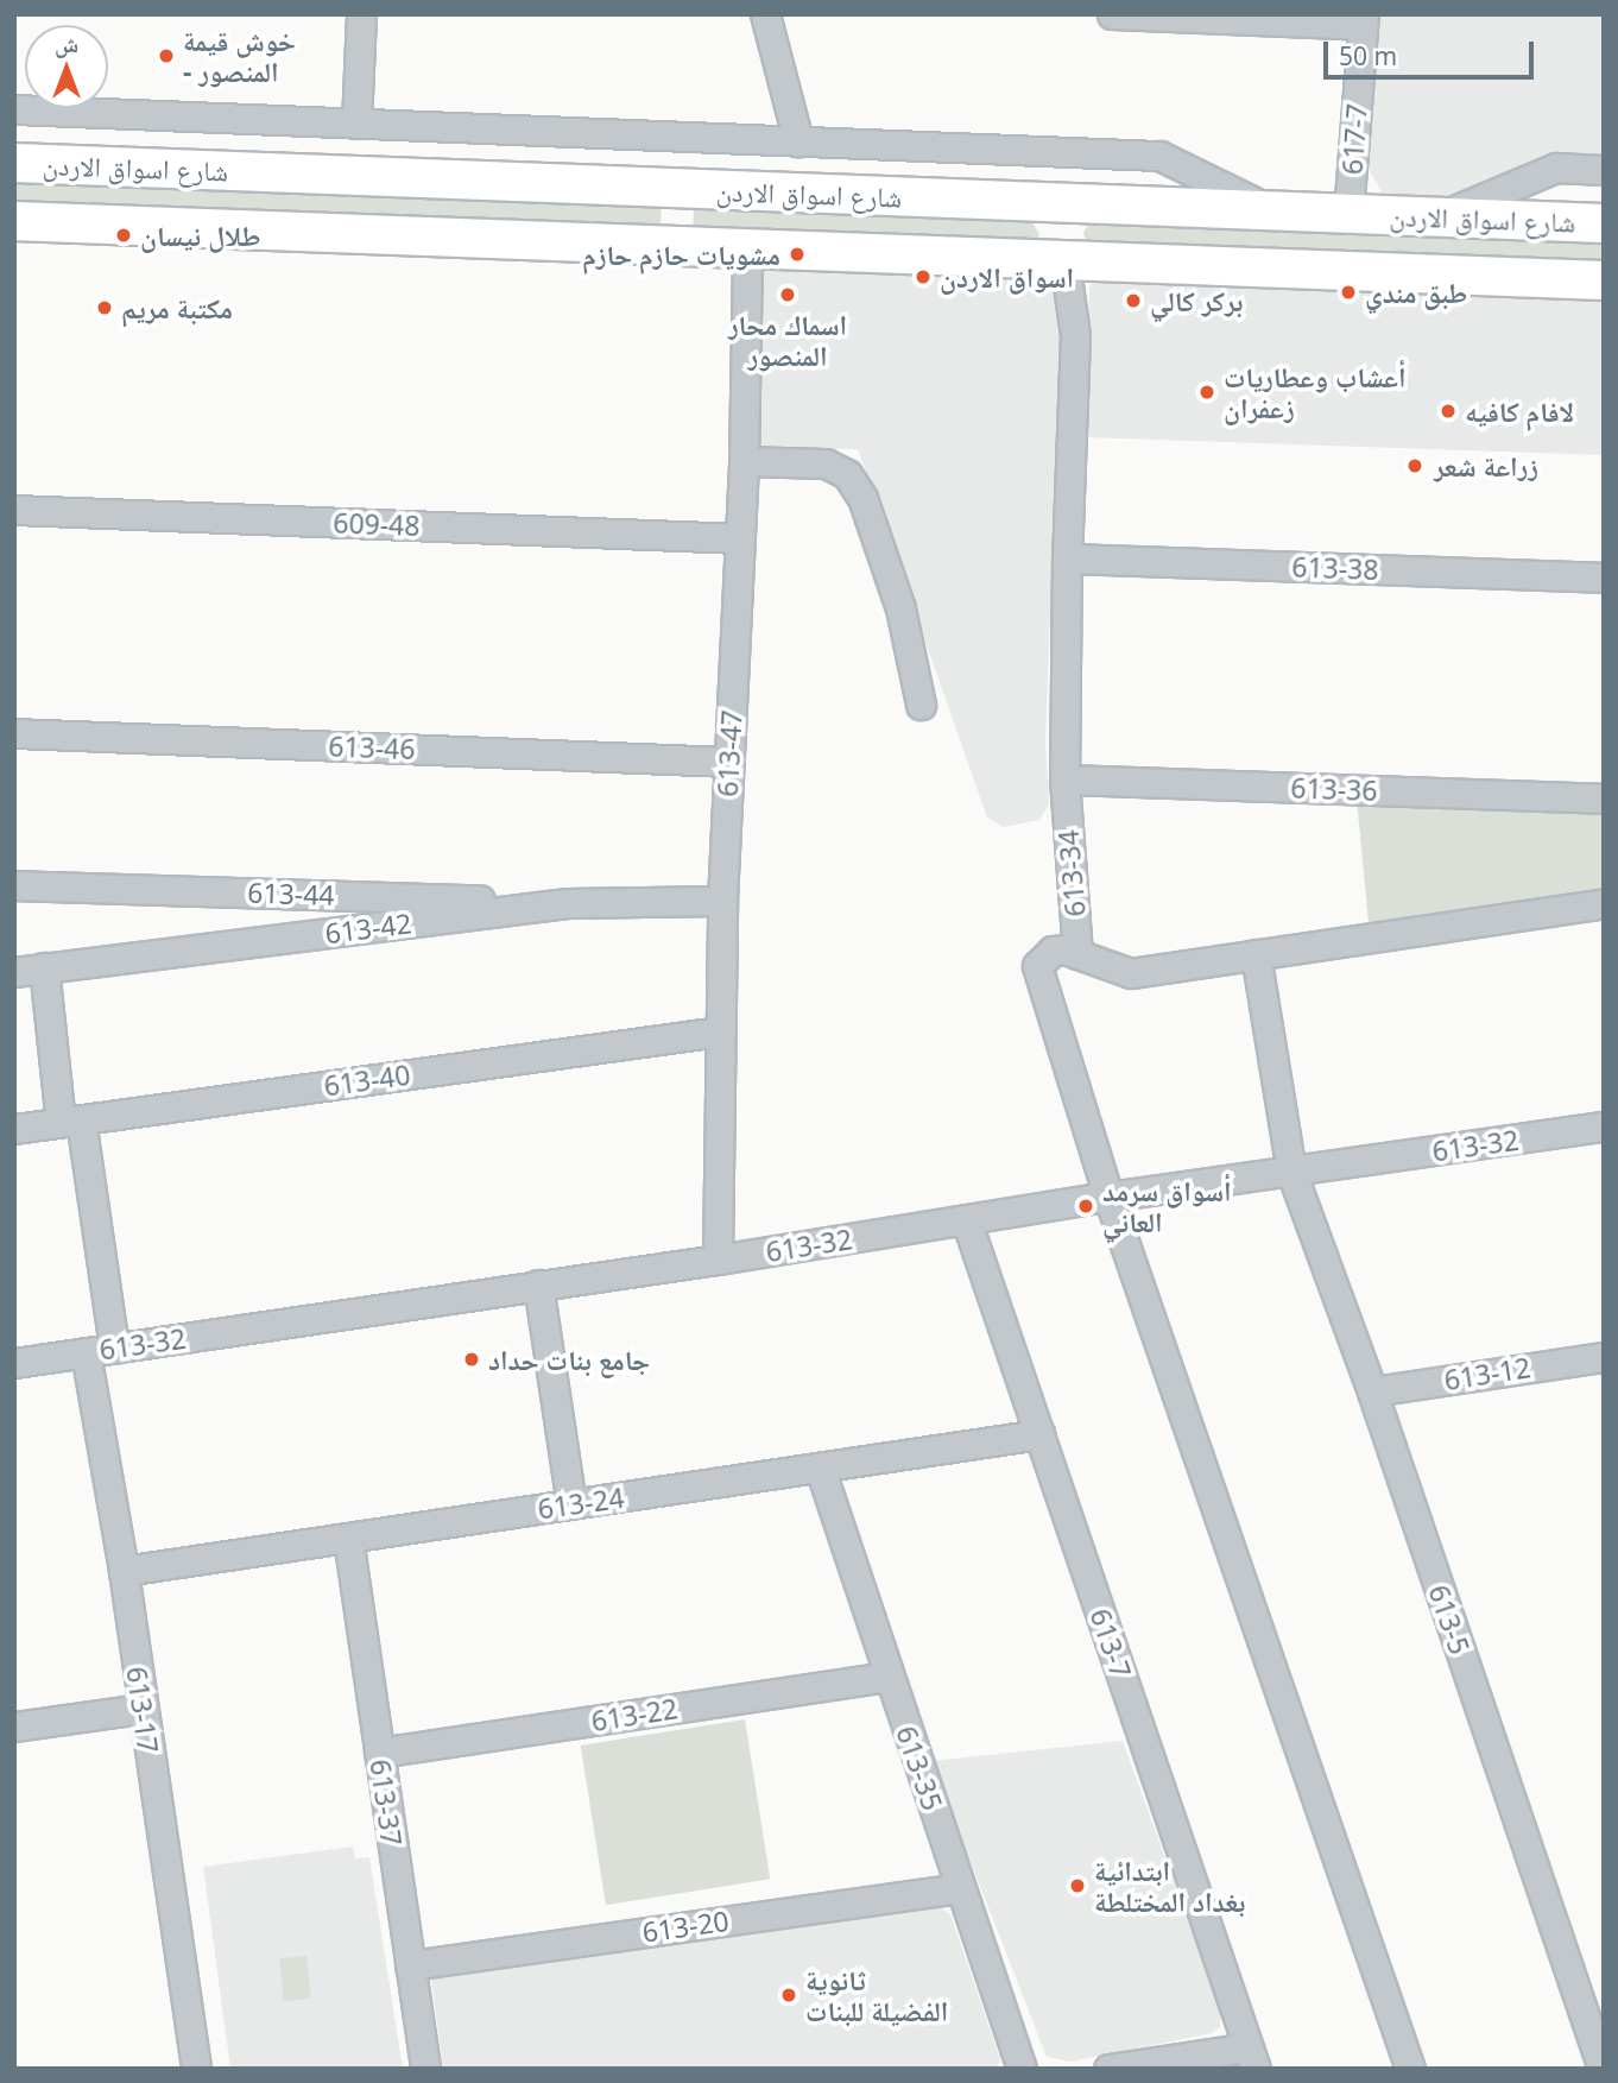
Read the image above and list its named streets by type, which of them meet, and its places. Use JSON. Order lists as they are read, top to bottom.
{
  "streets": {
    "main road": ["شارع اسواق الاردن"],
    "street": [
      "617-7",
      "609-48",
      "613-38",
      "613-46",
      "613-47",
      "613-36",
      "613-34",
      "613-44",
      "613-42",
      "613-40",
      "613-32",
      "613-12",
      "613-24",
      "613-5",
      "613-7",
      "613-17",
      "613-22",
      "613-35",
      "613-37",
      "613-20"
    ]
  },
  "crossings": [
    ["617-7", "شارع اسواق الاردن"],
    ["شارع اسواق الاردن", "613-47"],
    ["شارع اسواق الاردن", "613-34"],
    ["609-48", "613-47"],
    ["613-38", "613-34"],
    ["613-46", "613-47"],
    ["613-47", "613-42"],
    ["613-47", "613-40"],
    ["613-47", "613-32"],
    ["613-36", "613-34"],
    ["613-34", "613-5"],
    ["613-44", "613-42"],
    ["613-32", "613-5"],
    ["613-32", "613-7"],
    ["613-32", "613-17"],
    ["613-12", "613-5"],
    ["613-24", "613-7"],
    ["613-24", "613-17"],
    ["613-24", "613-35"],
    ["613-24", "613-37"],
    ["613-22", "613-35"],
    ["613-22", "613-37"],
    ["613-35", "613-20"],
    ["613-37", "613-20"]
  ],
  "places": [
    "خوش قيمة - المنصور",
    "طلال نيسان",
    "مشويات حازم حازم",
    "اسواق الاردن",
    "طبق مندي",
    "اسماك محار المنصور",
    "بركر كالي",
    "مكتبة مريم",
    "أعشاب وعطاريات زعفران",
    "لافام كافيه",
    "زراعة شعر",
    "أسواق سرمد العاني",
    "جامع بنات حداد",
    "ابتدائية بغداد المختلطة",
    "ثانوية الفضيلة للبنات"
  ],
  "scale_bar": "50 m",
  "north": "top"
}
